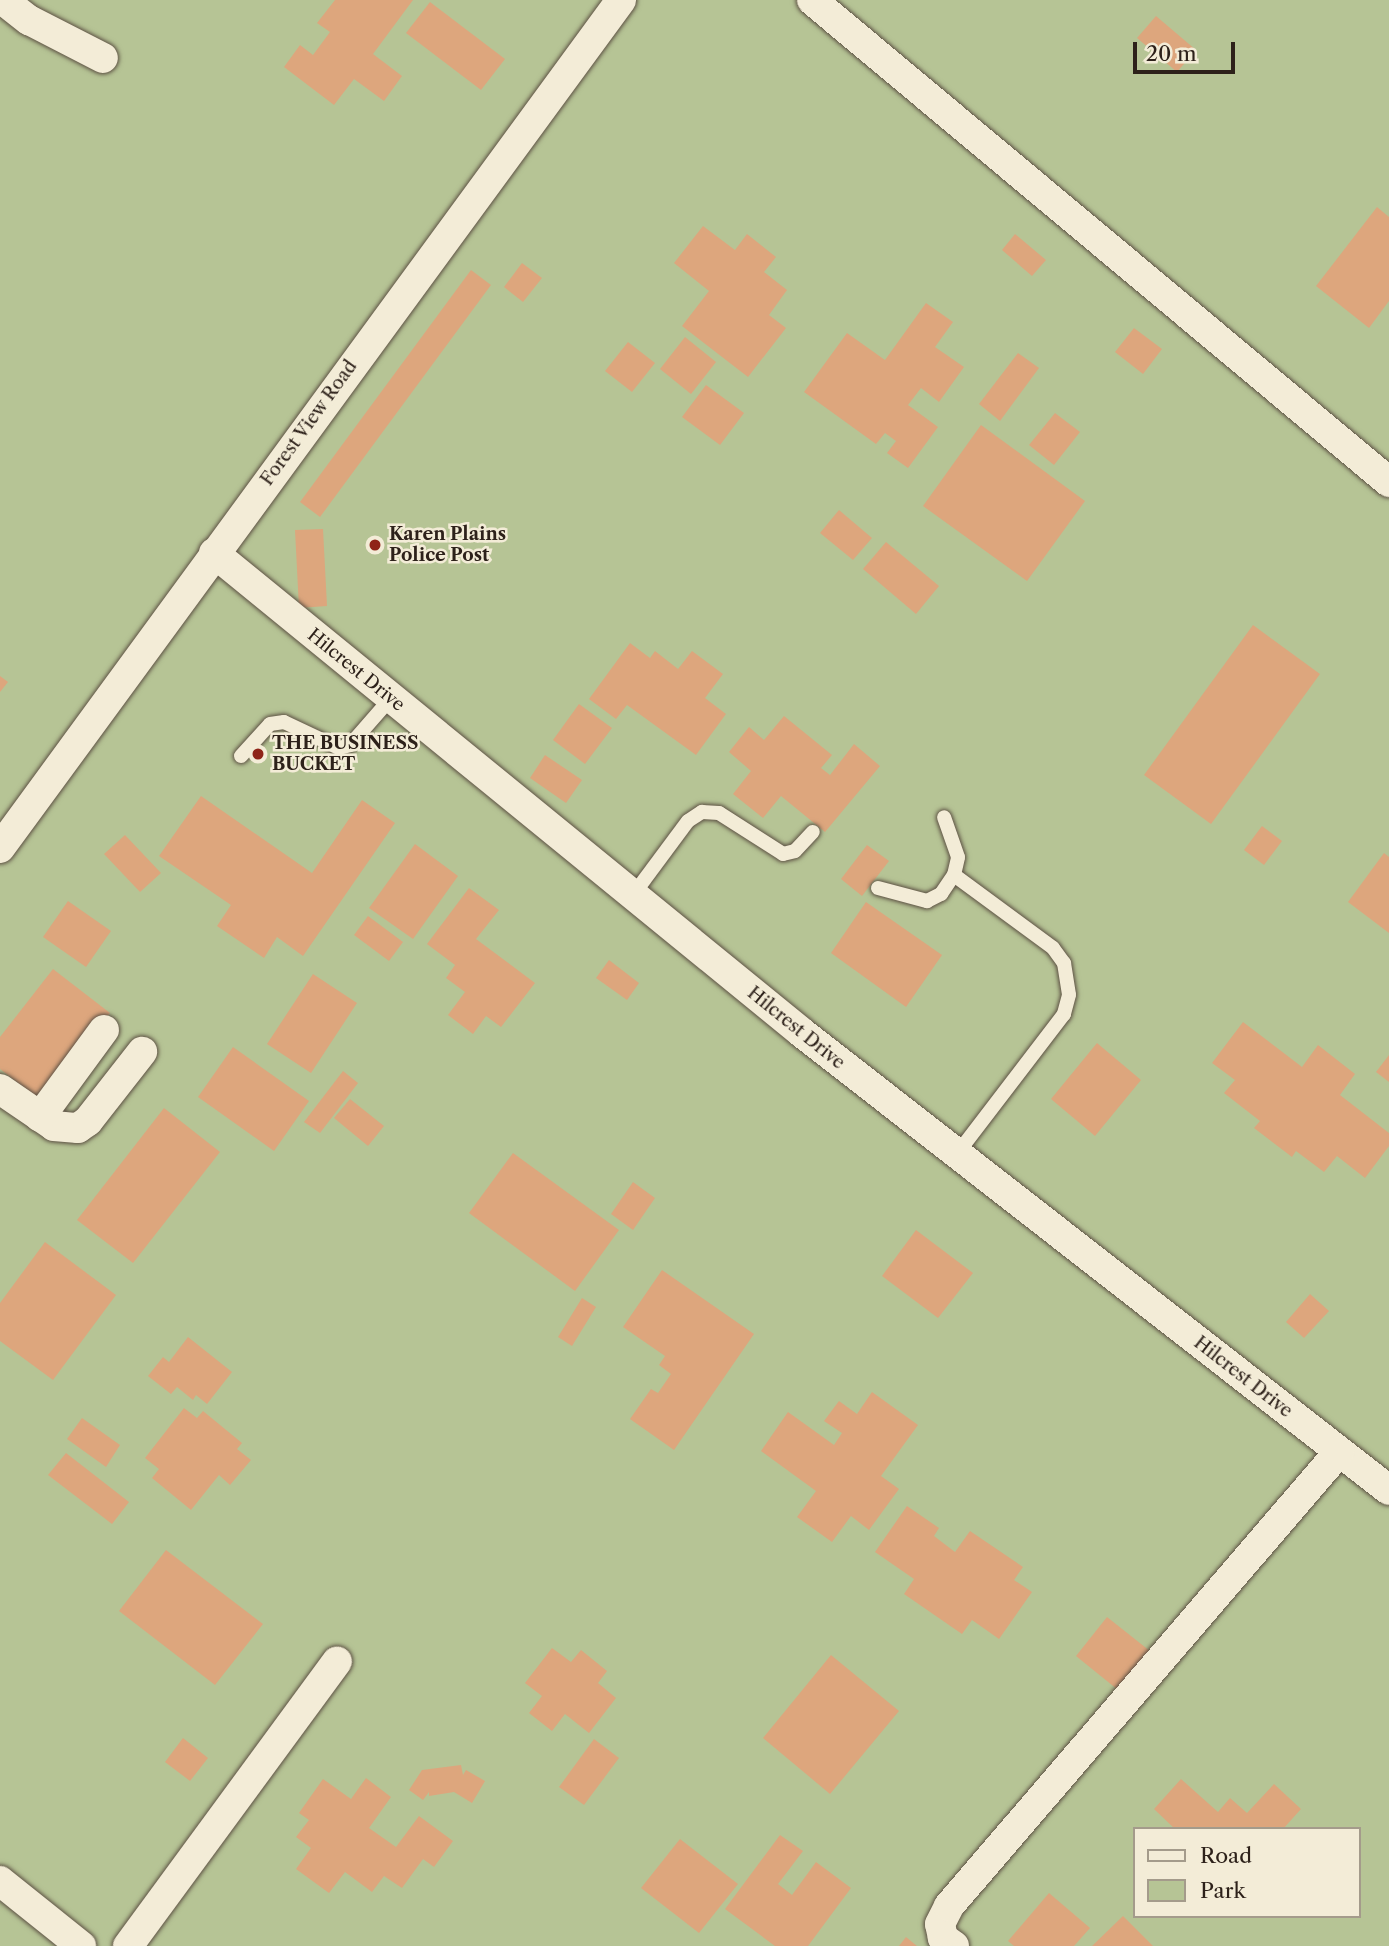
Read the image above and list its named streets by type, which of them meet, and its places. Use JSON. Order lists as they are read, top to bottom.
{
  "streets": {
    "street": ["Forest View Road", "Hilcrest Drive"]
  },
  "crossings": [
    ["Forest View Road", "Hilcrest Drive"]
  ],
  "places": ["Karen Plains Police Post", "THE BUSINESS BUCKET"],
  "legend": ["Road", "Park"],
  "scale_bar": "20 m"
}
